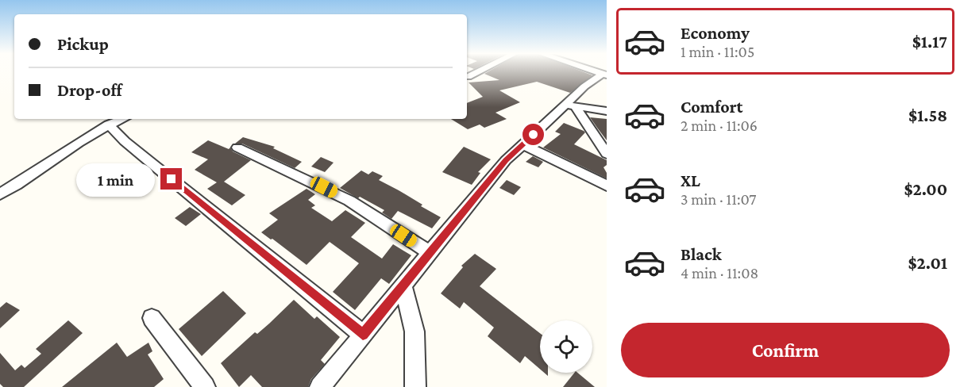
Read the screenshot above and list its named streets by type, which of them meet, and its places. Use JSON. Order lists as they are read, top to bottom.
{
  "page": {
    "list": [
      {
        "name": "Economy",
        "note": "1 min · 11:05",
        "value": "$1.17"
      },
      {
        "name": "Comfort",
        "note": "2 min · 11:06",
        "value": "$1.58"
      },
      {
        "name": "XL",
        "note": "3 min · 11:07",
        "value": "$2.00"
      },
      {
        "name": "Black",
        "note": "4 min · 11:08",
        "value": "$2.01"
      }
    ],
    "banner": ["Pickup", "Drop-off"],
    "bubble": "1 min",
    "buttons": "Confirm"
  }
}
